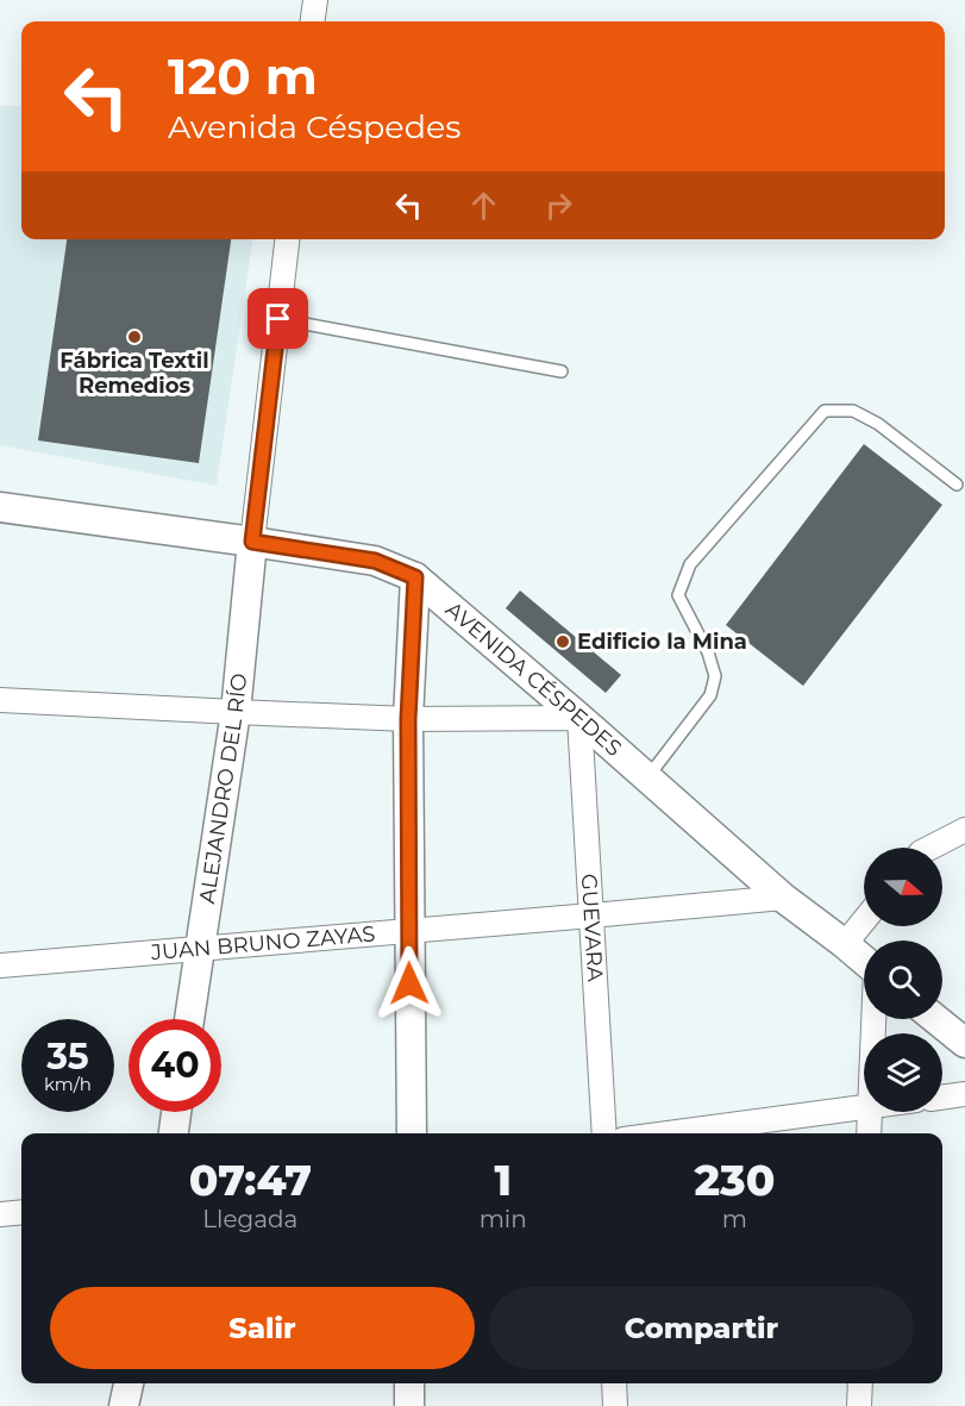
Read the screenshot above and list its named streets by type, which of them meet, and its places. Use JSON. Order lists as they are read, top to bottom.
{
  "streets": {
    "street": [
      "AVENIDA CÉSPEDES",
      "ALEJANDRO DEL RÍO",
      "GUEVARA",
      "JUAN BRUNO ZAYAS"
    ]
  },
  "crossings": [
    ["AVENIDA CÉSPEDES", "ALEJANDRO DEL RÍO"],
    ["AVENIDA CÉSPEDES", "GUEVARA"],
    ["AVENIDA CÉSPEDES", "JUAN BRUNO ZAYAS"],
    ["ALEJANDRO DEL RÍO", "JUAN BRUNO ZAYAS"],
    ["GUEVARA", "JUAN BRUNO ZAYAS"]
  ],
  "places": ["Fábrica Textil Remedios", "Edificio la Mina"],
  "north": "right",
  "page": {
    "turn": ["120 m", "Avenida Céspedes"],
    "speed": "35 km/h",
    "limit": "40",
    "eta": [
      "07:47",
      "Llegada",
      "1",
      "min",
      "230",
      "m"
    ],
    "buttons": ["Salir", "Compartir"]
  }
}
